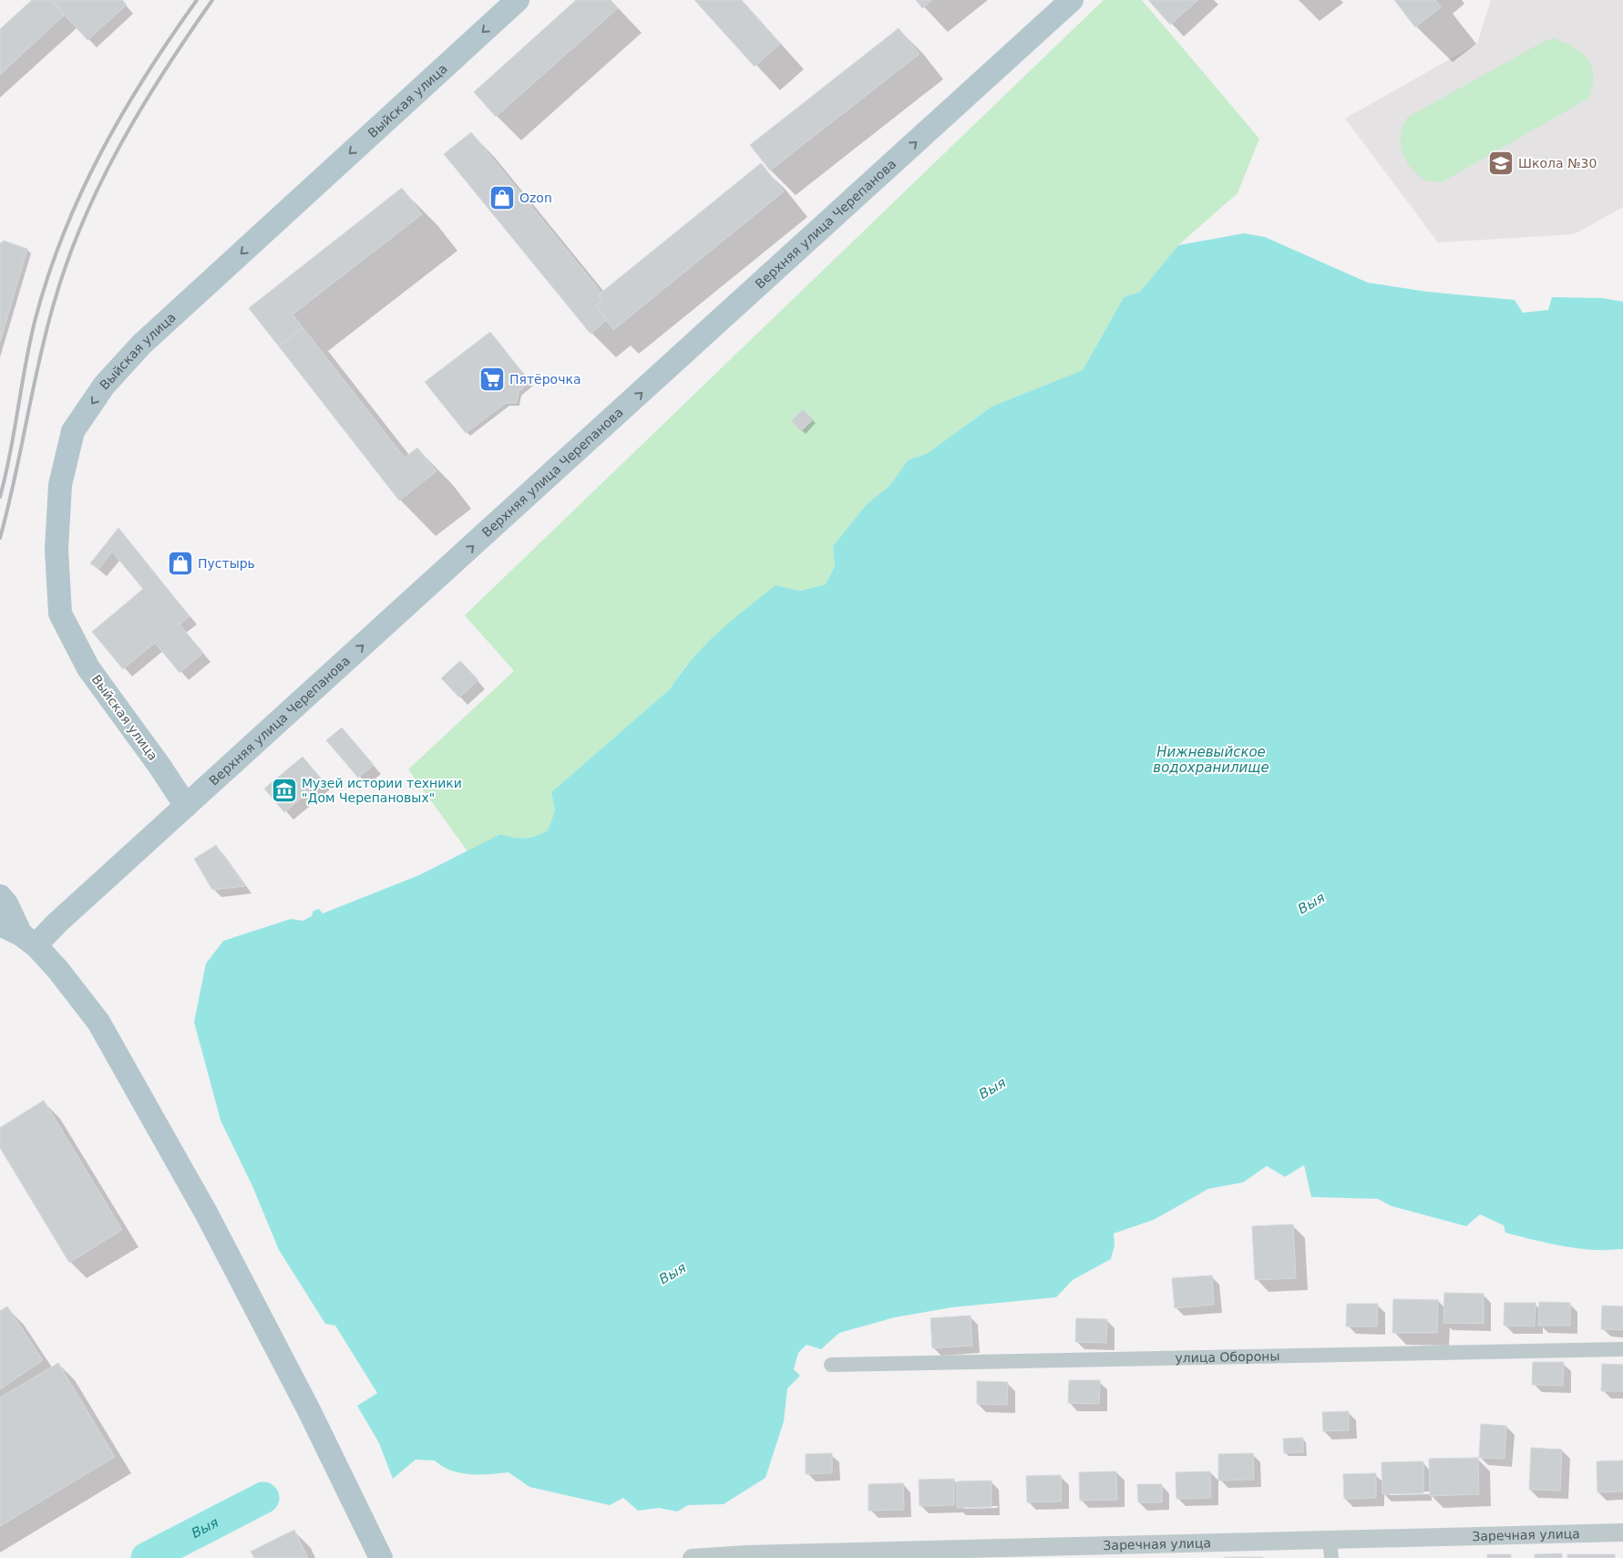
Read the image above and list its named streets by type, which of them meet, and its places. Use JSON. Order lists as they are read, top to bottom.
{
  "streets": {
    "main road": ["Выйская улица", "Верхняя улица Черепанова"],
    "street": ["улица Обороны", "Заречная улица"]
  },
  "crossings": [
    ["Выйская улица", "Верхняя улица Черепанова"]
  ],
  "one_way": ["Выйская улица", "Верхняя улица Черепанова"],
  "water": ["Нижневыйское водохранилище", "Выя"],
  "places": {
    "school or university": ["Школа №30"],
    "shop": ["Ozon", "Пустырь"],
    "supermarket": ["Пятёрочка"],
    "museum": ["Музей истории техники \"Дом Черепановых\""]
  }
}
